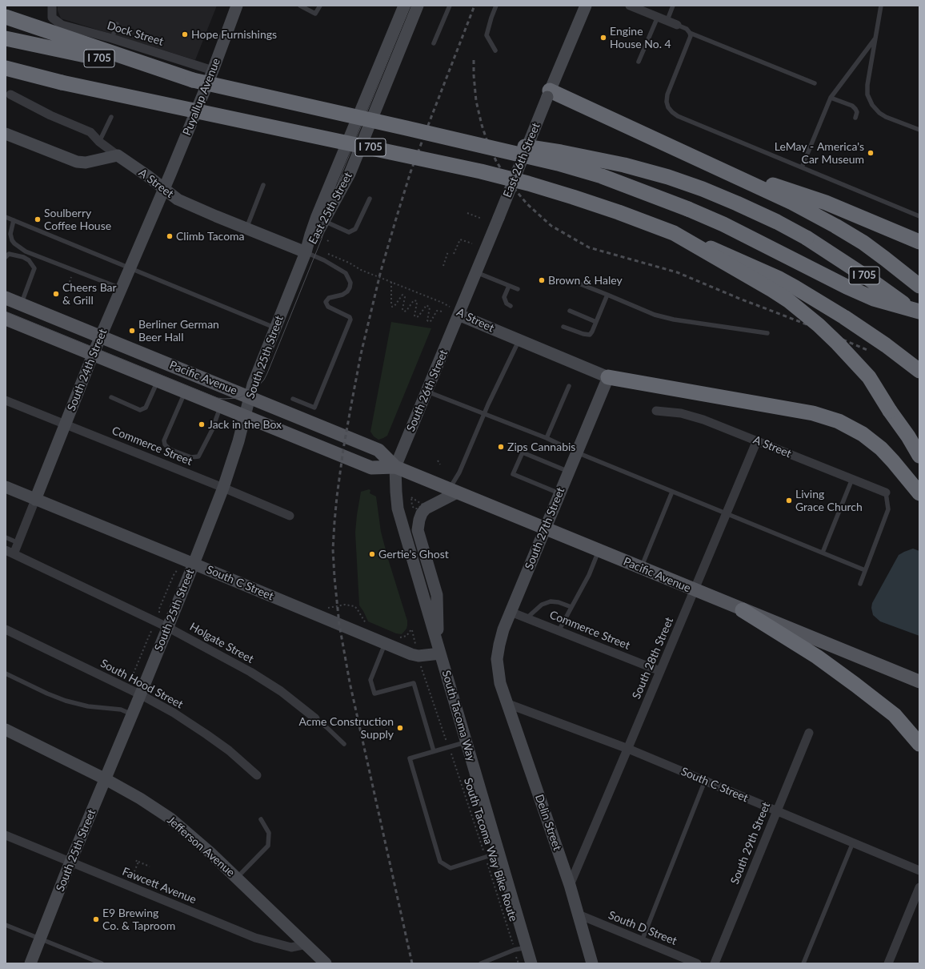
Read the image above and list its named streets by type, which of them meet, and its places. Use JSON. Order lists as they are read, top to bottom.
{
  "streets": {
    "highway": ["I 705"],
    "main road": ["Pacific Avenue"],
    "street": [
      "Dock Street",
      "Puyallup Avenue",
      "East 26th Street",
      "A Street",
      "East 25th Street",
      "South 25th Street",
      "South 24th Street",
      "South 26th Street",
      "Commerce Street",
      "South 27th Street",
      "South C Street",
      "Holgate Street",
      "South 28th Street",
      "South Hood Street",
      "South Tacoma Way",
      "Delin Street",
      "South 29th Street",
      "Jefferson Avenue",
      "Fawcett Avenue",
      "South D Street"
    ],
    "path": ["South Tacoma Way Bike Route"]
  },
  "crossings": [
    ["Dock Street", "Puyallup Avenue"],
    ["Puyallup Avenue", "A Street"],
    ["Puyallup Avenue", "South 24th Street"],
    ["East 26th Street", "A Street"],
    ["East 26th Street", "South 26th Street"],
    ["A Street", "East 25th Street"],
    ["A Street", "South 25th Street"],
    ["A Street", "South 24th Street"],
    ["A Street", "South 26th Street"],
    ["A Street", "South 27th Street"],
    ["A Street", "South 28th Street"],
    ["East 25th Street", "South 25th Street"],
    ["South 25th Street", "Pacific Avenue"],
    ["South 25th Street", "Commerce Street"],
    ["South 25th Street", "South C Street"],
    ["South 25th Street", "Holgate Street"],
    ["South 25th Street", "South Hood Street"],
    ["South 25th Street", "Jefferson Avenue"],
    ["South 25th Street", "Fawcett Avenue"],
    ["South 24th Street", "Pacific Avenue"],
    ["South 24th Street", "Commerce Street"],
    ["South 24th Street", "South C Street"],
    ["South 24th Street", "Holgate Street"],
    ["Pacific Avenue", "South 26th Street"],
    ["Pacific Avenue", "South 27th Street"],
    ["Pacific Avenue", "South 28th Street"],
    ["Pacific Avenue", "South Tacoma Way"],
    ["South 26th Street", "South Tacoma Way"],
    ["Commerce Street", "South 27th Street"],
    ["Commerce Street", "South 28th Street"],
    ["South 27th Street", "Delin Street"],
    ["South C Street", "South 28th Street"],
    ["South C Street", "South Tacoma Way"],
    ["South C Street", "Delin Street"],
    ["South C Street", "South 29th Street"],
    ["South 28th Street", "Delin Street"],
    ["Delin Street", "South D Street"],
    ["Jefferson Avenue", "Fawcett Avenue"]
  ],
  "places": [
    "Hope Furnishings",
    "Engine House No. 4",
    "LeMay - America's Car Museum",
    "Soulberry Coffee House",
    "Climb Tacoma",
    "Brown & Haley",
    "Cheers Bar & Grill",
    "Berliner German Beer Hall",
    "Jack in the Box",
    "Zips Cannabis",
    "Living Grace Church",
    "Gertie's Ghost",
    "Acme Construction Supply",
    "E9 Brewing Co. & Taproom"
  ]
}
